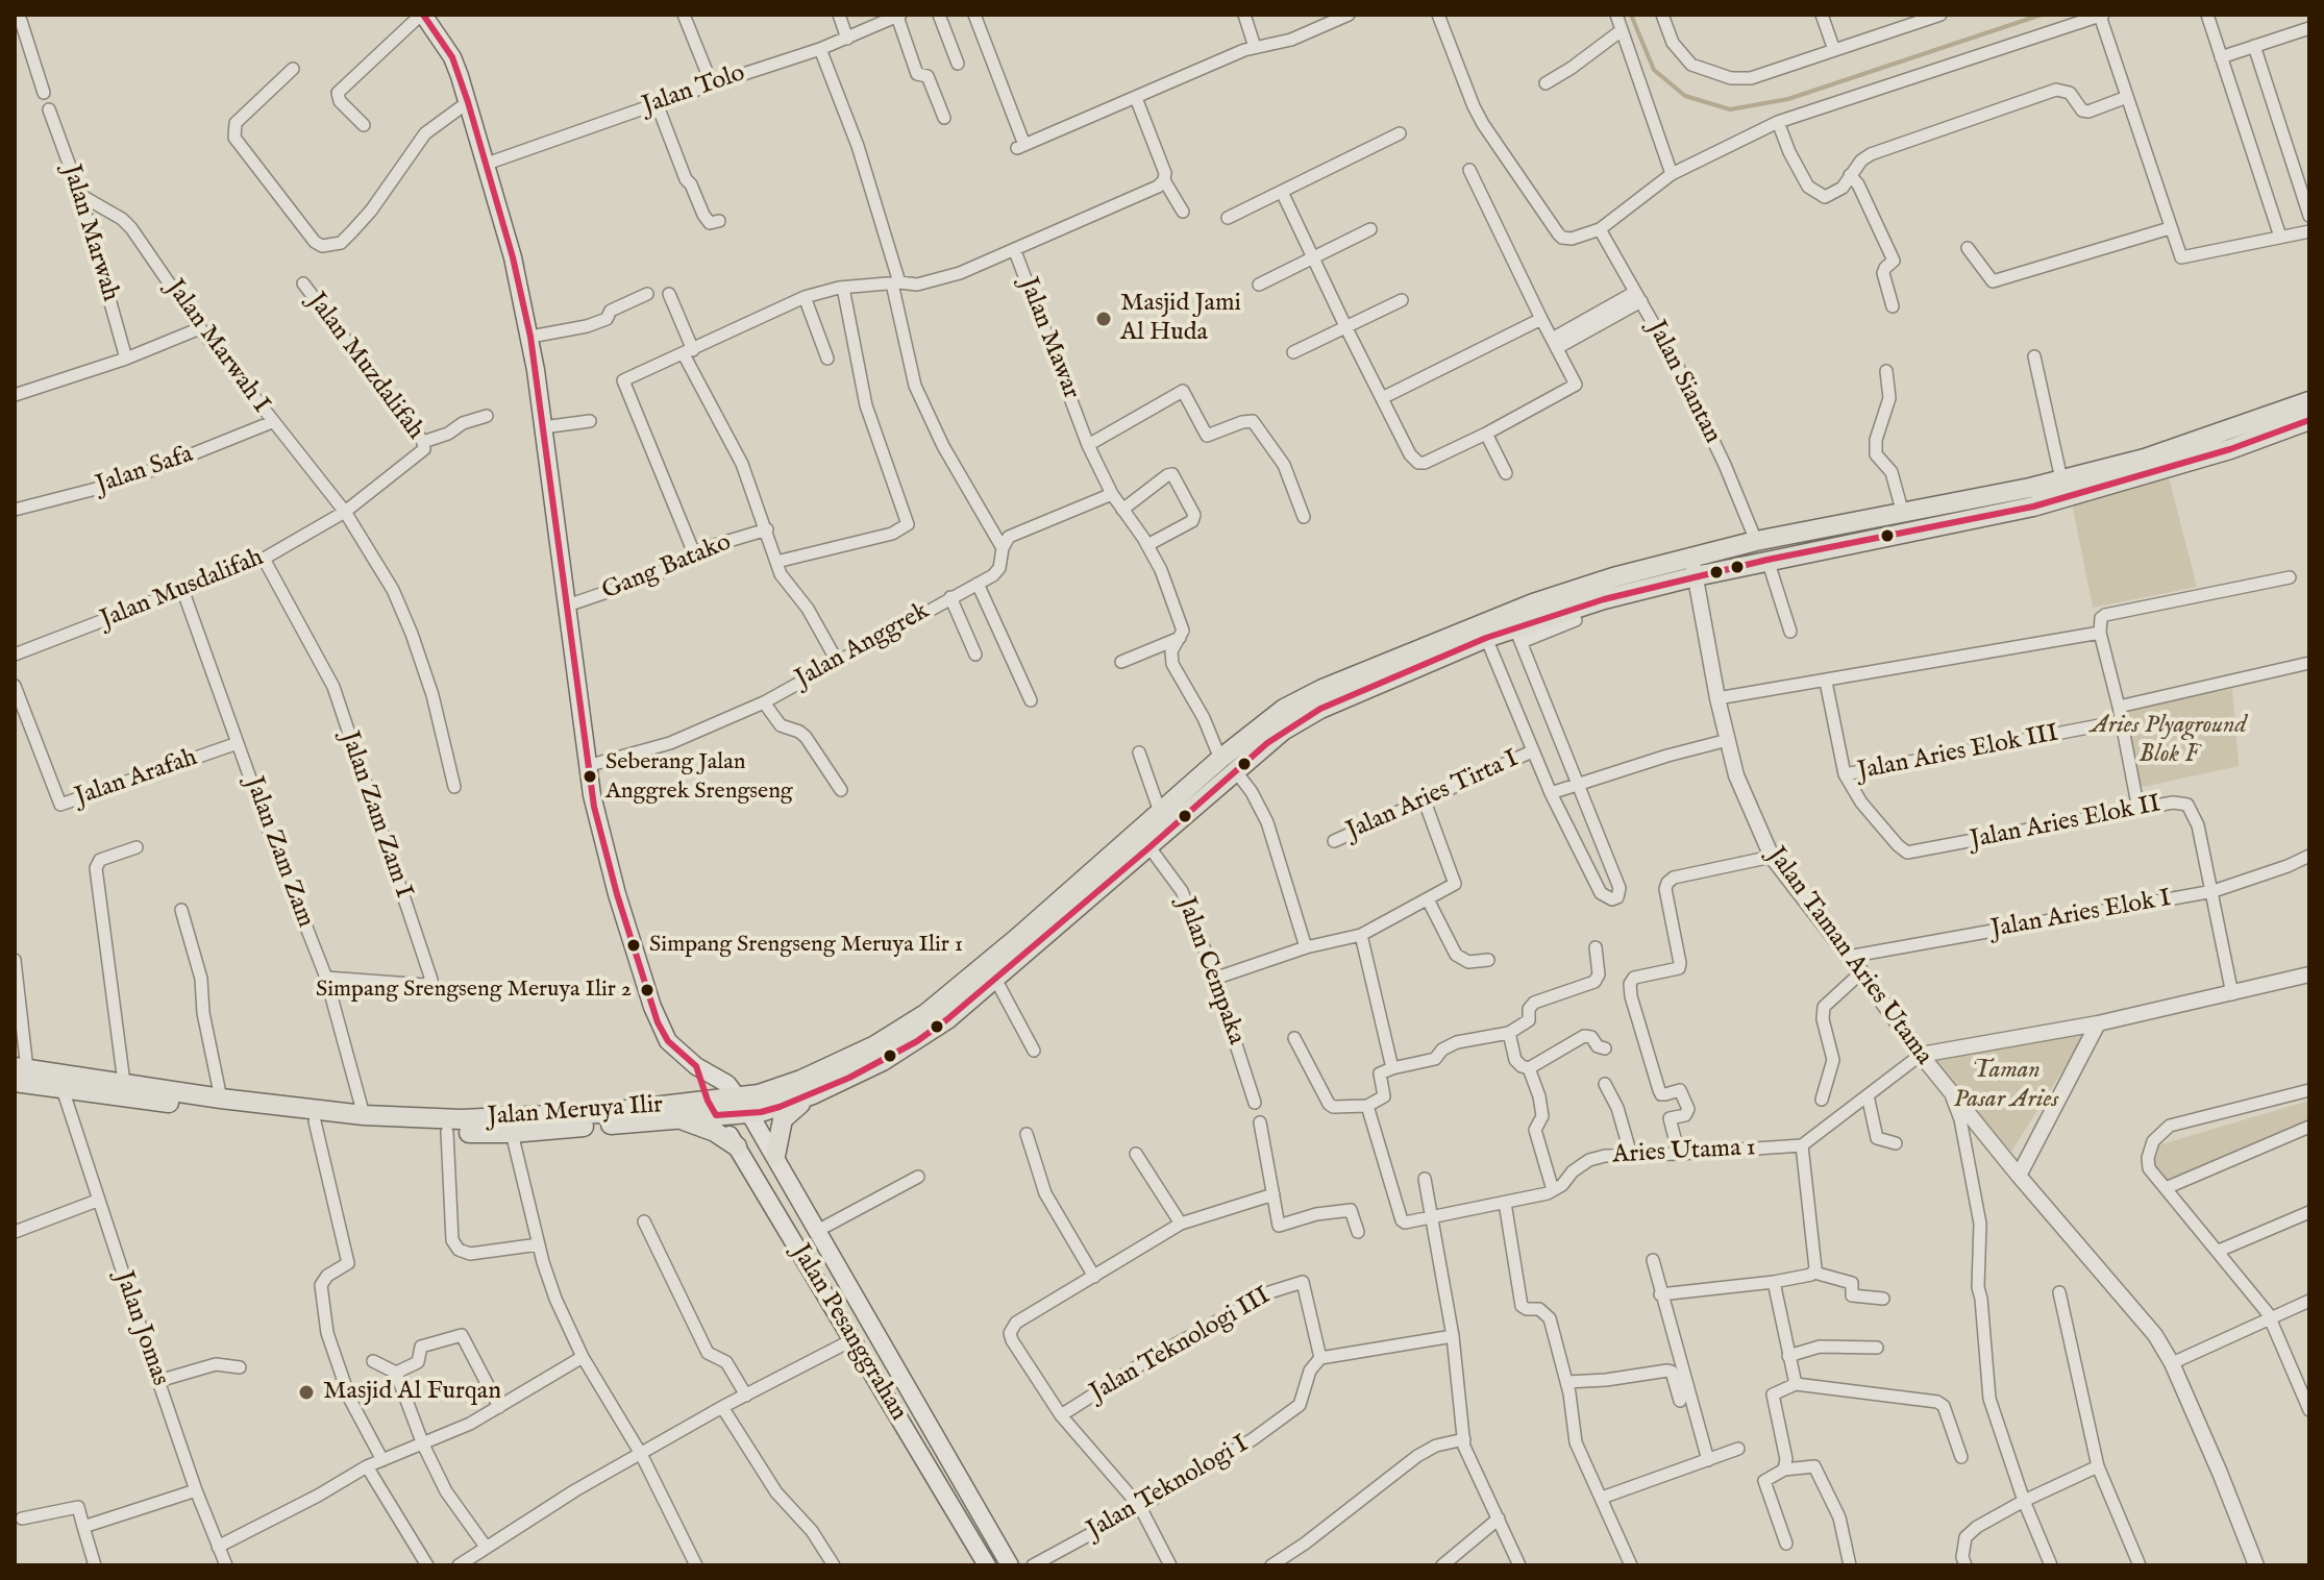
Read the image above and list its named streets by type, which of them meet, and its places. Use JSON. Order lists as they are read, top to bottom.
{
  "streets": {
    "main road": ["Jalan Meruya Ilir", "Jalan Pesanggrahan"],
    "street": [
      "Jalan Tolo",
      "Jalan Marwah",
      "Jalan Mawar",
      "Jalan Marwah I",
      "Jalan Muzdalifah",
      "Jalan Siantan",
      "Jalan Safa",
      "Gang Batako",
      "Jalan Musdalifah",
      "Jalan Anggrek",
      "Jalan Aries Elok III",
      "Jalan Arafah",
      "Jalan Aries Tirta I",
      "Jalan Zam Zam I",
      "Jalan Aries Elok II",
      "Jalan Zam Zam",
      "Jalan Aries Elok I",
      "Jalan Taman Aries Utama",
      "Jalan Cempaka",
      "Aries Utama 1",
      "Jalan Jomas",
      "Jalan Teknologi III",
      "Jalan Teknologi I"
    ]
  },
  "crossings": [
    ["Jalan Marwah", "Jalan Marwah I"],
    ["Jalan Mawar", "Gang Batako"],
    ["Jalan Mawar", "Jalan Anggrek"],
    ["Jalan Mawar", "Jalan Meruya Ilir"],
    ["Jalan Marwah I", "Jalan Muzdalifah"],
    ["Jalan Marwah I", "Jalan Safa"],
    ["Jalan Marwah I", "Jalan Musdalifah"],
    ["Jalan Muzdalifah", "Jalan Musdalifah"],
    ["Jalan Siantan", "Jalan Meruya Ilir"],
    ["Jalan Musdalifah", "Jalan Zam Zam I"],
    ["Jalan Musdalifah", "Jalan Zam Zam"],
    ["Jalan Aries Elok III", "Jalan Aries Elok II"],
    ["Jalan Arafah", "Jalan Zam Zam"],
    ["Jalan Zam Zam I", "Jalan Zam Zam"],
    ["Jalan Aries Elok II", "Jalan Aries Elok I"],
    ["Jalan Zam Zam", "Jalan Meruya Ilir"],
    ["Jalan Aries Elok I", "Jalan Taman Aries Utama"],
    ["Jalan Taman Aries Utama", "Jalan Meruya Ilir"],
    ["Jalan Cempaka", "Jalan Meruya Ilir"],
    ["Jalan Meruya Ilir", "Jalan Jomas"],
    ["Jalan Meruya Ilir", "Jalan Pesanggrahan"],
    ["Jalan Teknologi III", "Jalan Teknologi I"]
  ],
  "parks": ["Aries Plyaground Blok F", "Taman Pasar Aries"],
  "places": [
    "Masjid Jami Al Huda",
    "Seberang Jalan Anggrek Srengseng",
    "Simpang Srengseng Meruya Ilir 1",
    "Simpang Srengseng Meruya Ilir 2",
    "Masjid Al Furqan"
  ]
}
